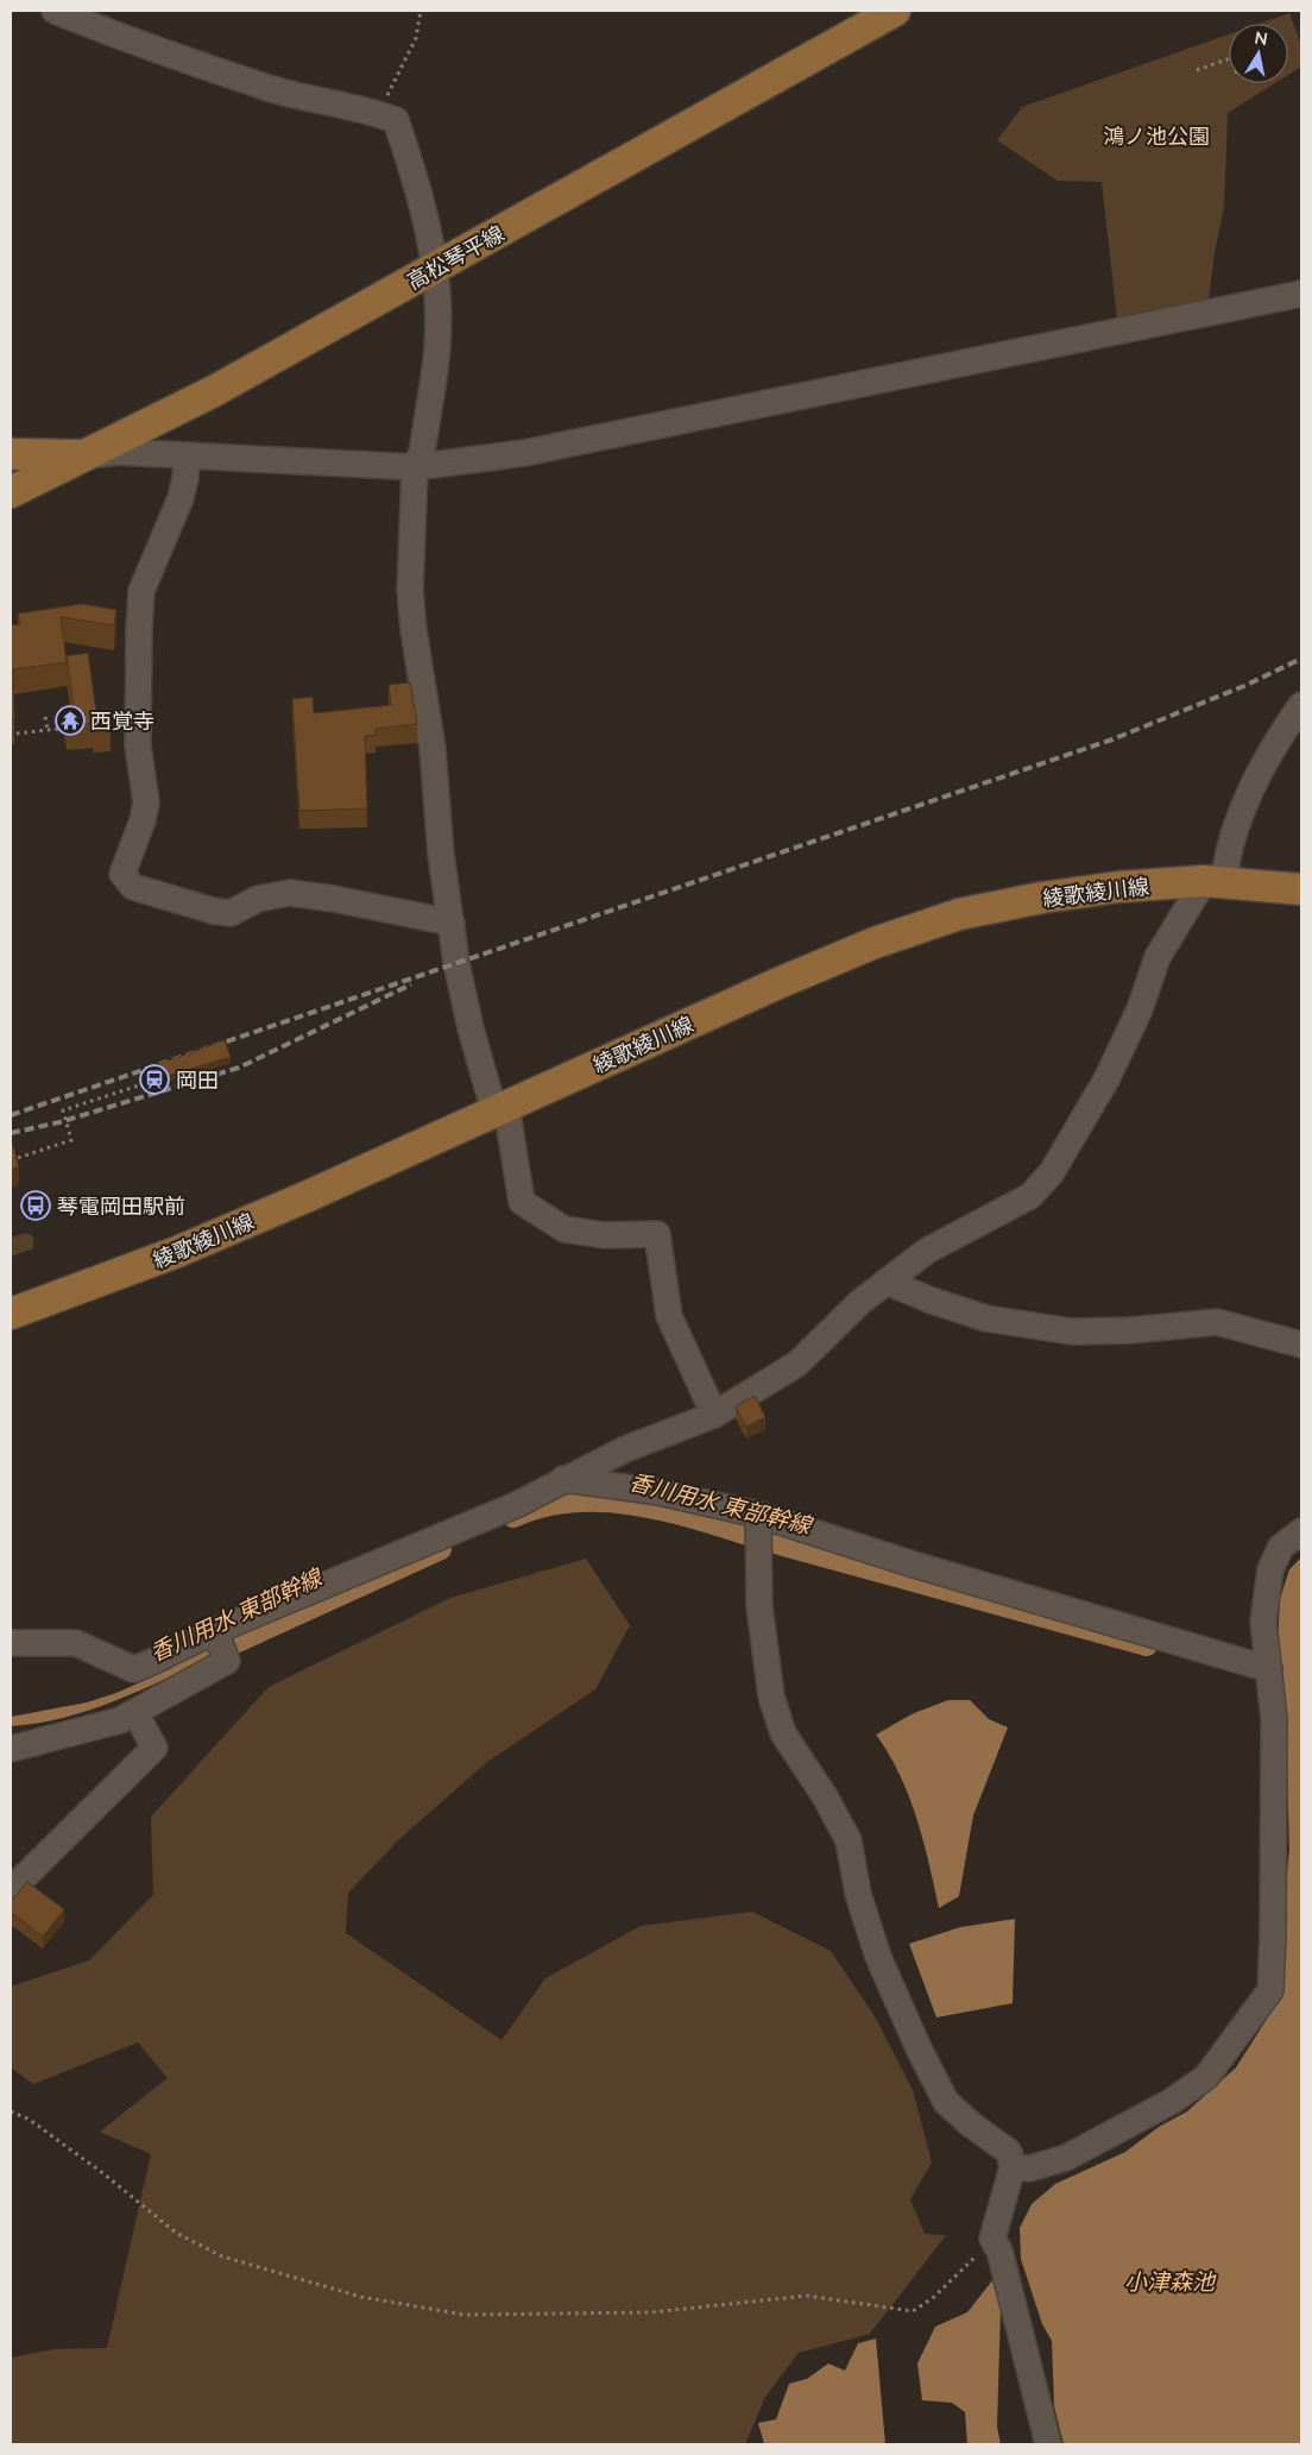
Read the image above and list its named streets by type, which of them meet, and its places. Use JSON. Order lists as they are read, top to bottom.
{
  "streets": {
    "main road": ["高松琴平線", "綾歌綾川線"]
  },
  "water": ["香川用水 東部幹線", "小津森池"],
  "parks": ["鴻ノ池公園"],
  "places": {
    "temple": ["西覚寺"],
    "station": ["岡田"],
    "bus stop": ["琴電岡田駅前"]
  },
  "north": "top"
}
